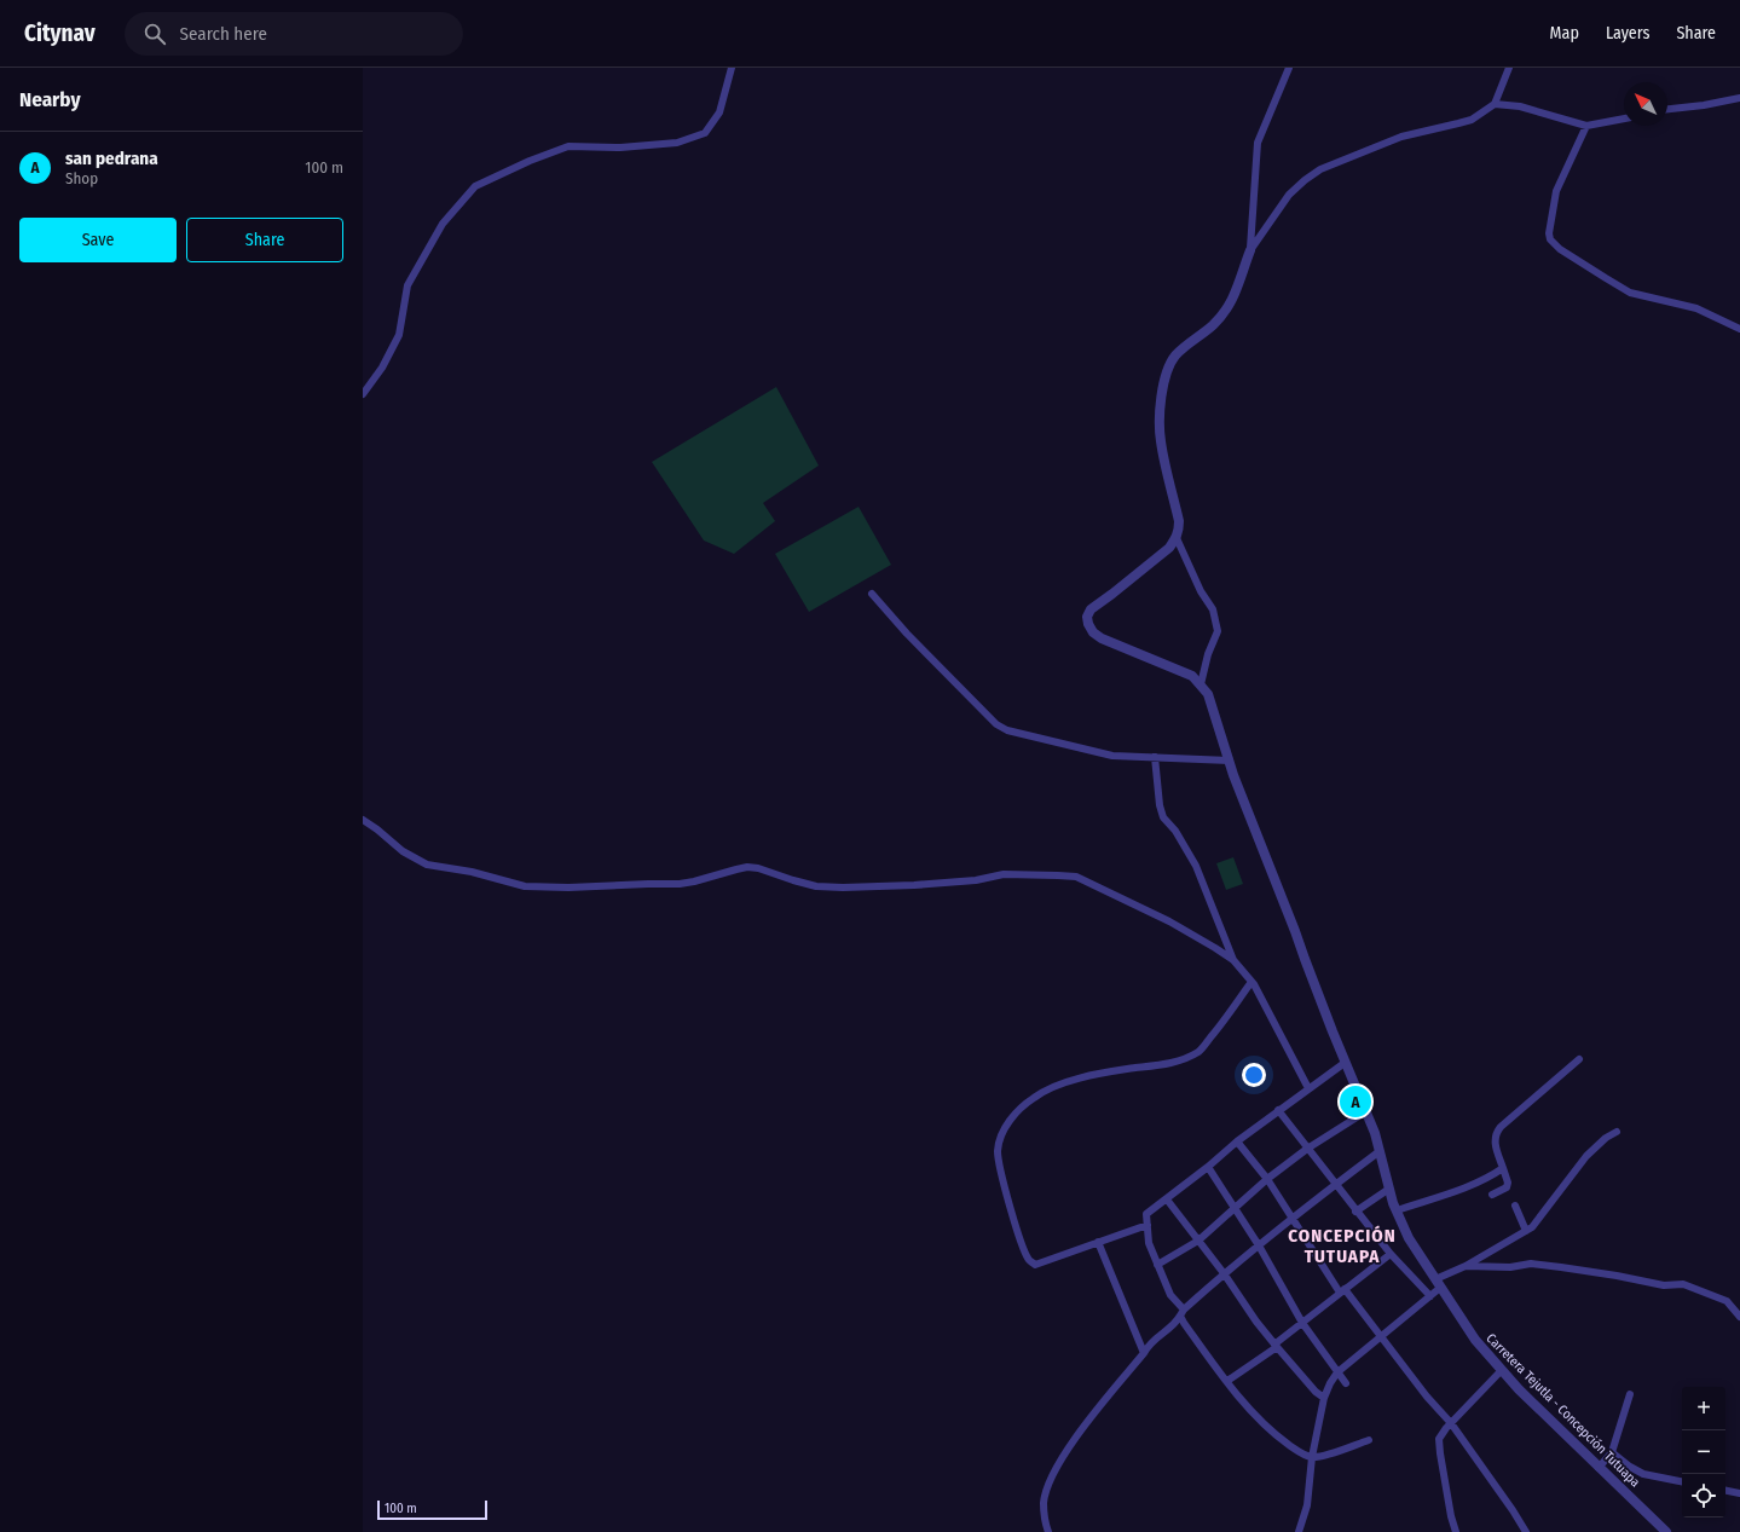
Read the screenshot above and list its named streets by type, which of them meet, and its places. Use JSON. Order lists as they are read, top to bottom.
{
  "streets": {
    "street": ["Carretera Tejutla - Concepción Tutuapa"]
  },
  "districts": ["CONCEPCIÓN TUTUAPA"],
  "scale_bar": "100 m",
  "north": "top left",
  "page": {
    "header": "Citynav",
    "search": "Search here",
    "nav": ["Map", "Layers", "Share"],
    "heading": "Nearby",
    "list": [
      {
        "mark": "A",
        "name": "san pedrana",
        "note": "Shop",
        "value": "100 m"
      }
    ],
    "buttons": ["Save", "Share"],
    "pins": "A",
    "map_buttons": ["+", "−"],
    "scale": "100 m"
  }
}
